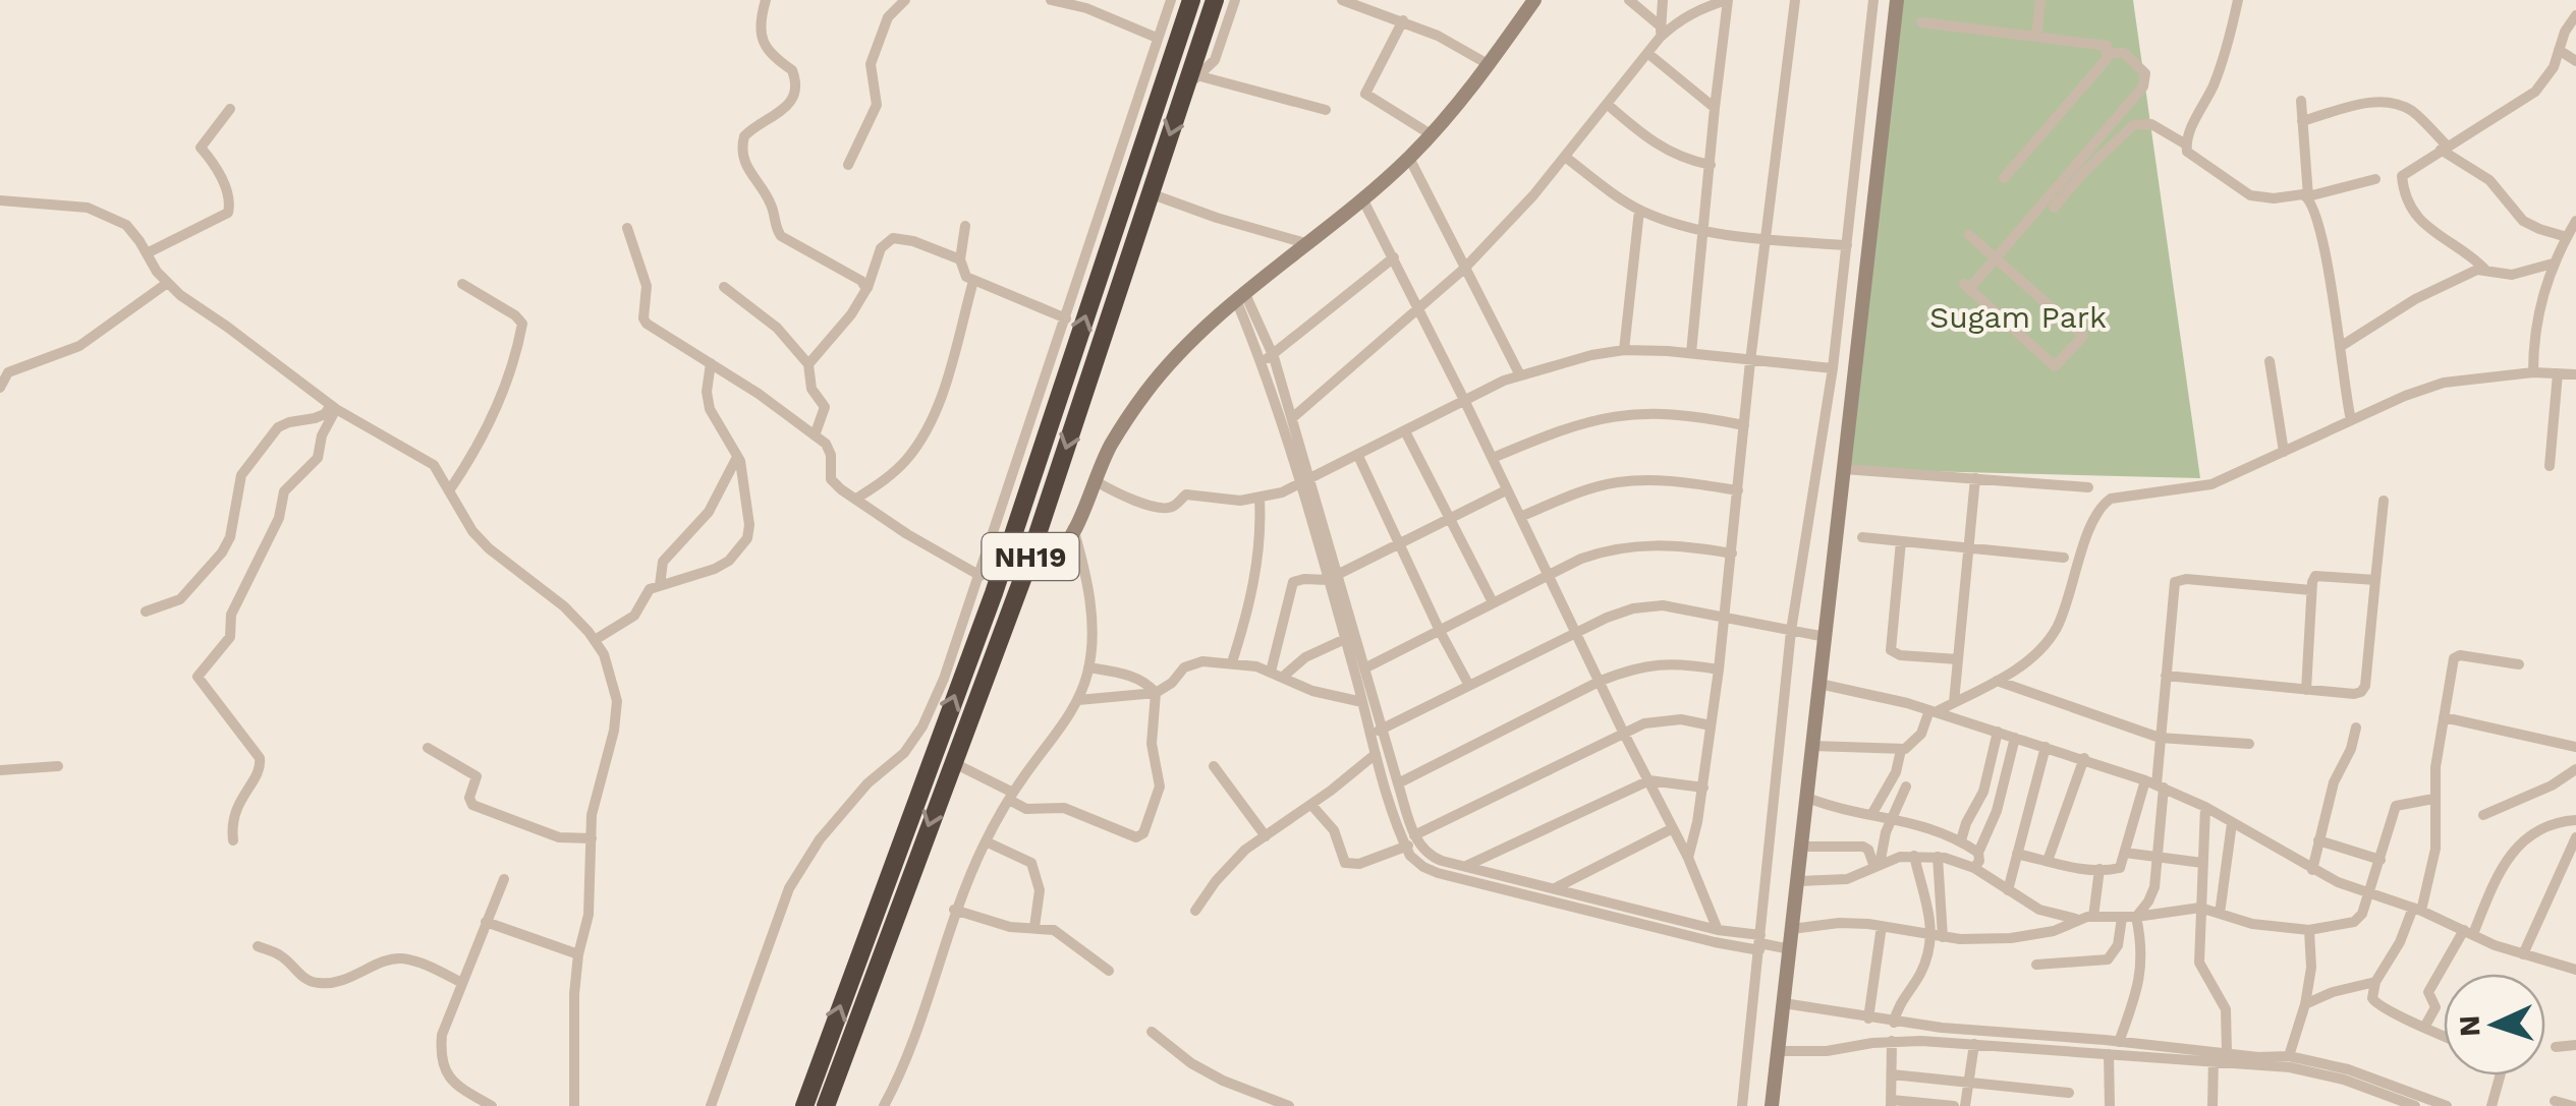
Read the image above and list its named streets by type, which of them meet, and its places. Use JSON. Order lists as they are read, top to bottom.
{
  "streets": {
    "highway": ["NH19"]
  },
  "parks": ["Sugam Park"],
  "north": "left"
}
